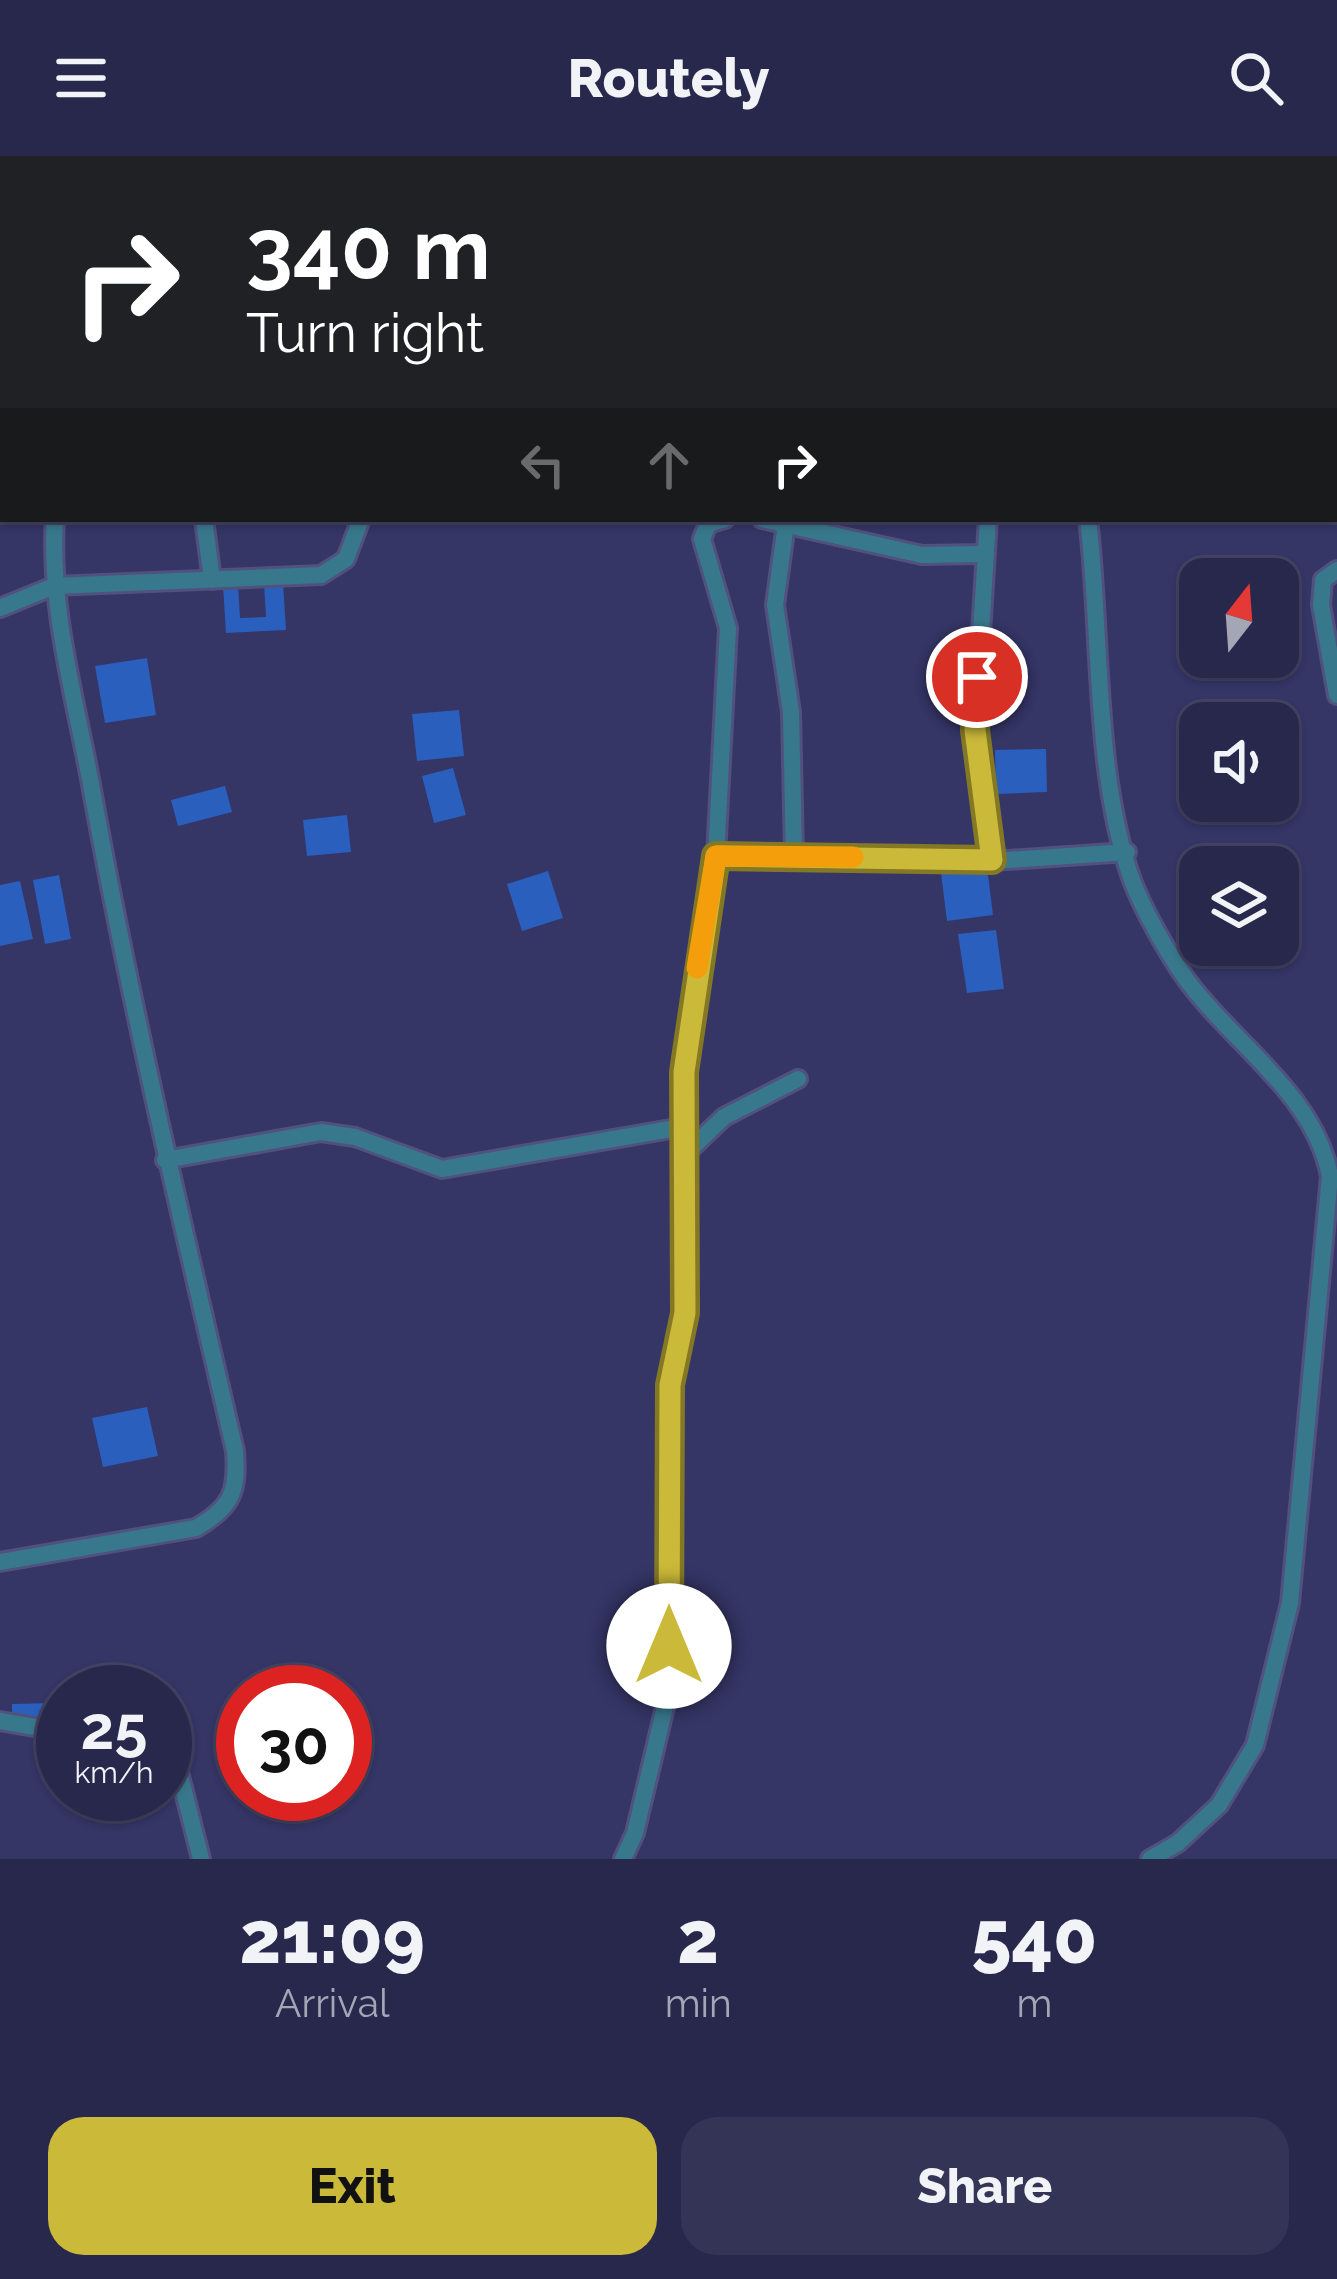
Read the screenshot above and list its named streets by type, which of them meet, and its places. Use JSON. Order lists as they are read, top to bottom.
{
  "north": "top",
  "page": {
    "header": "Routely",
    "turn": ["340 m", "Turn right"],
    "speed": "25 km/h",
    "limit": "30",
    "eta": [
      "21:09",
      "Arrival",
      "2",
      "min",
      "540",
      "m"
    ],
    "buttons": ["Exit", "Share"]
  }
}
